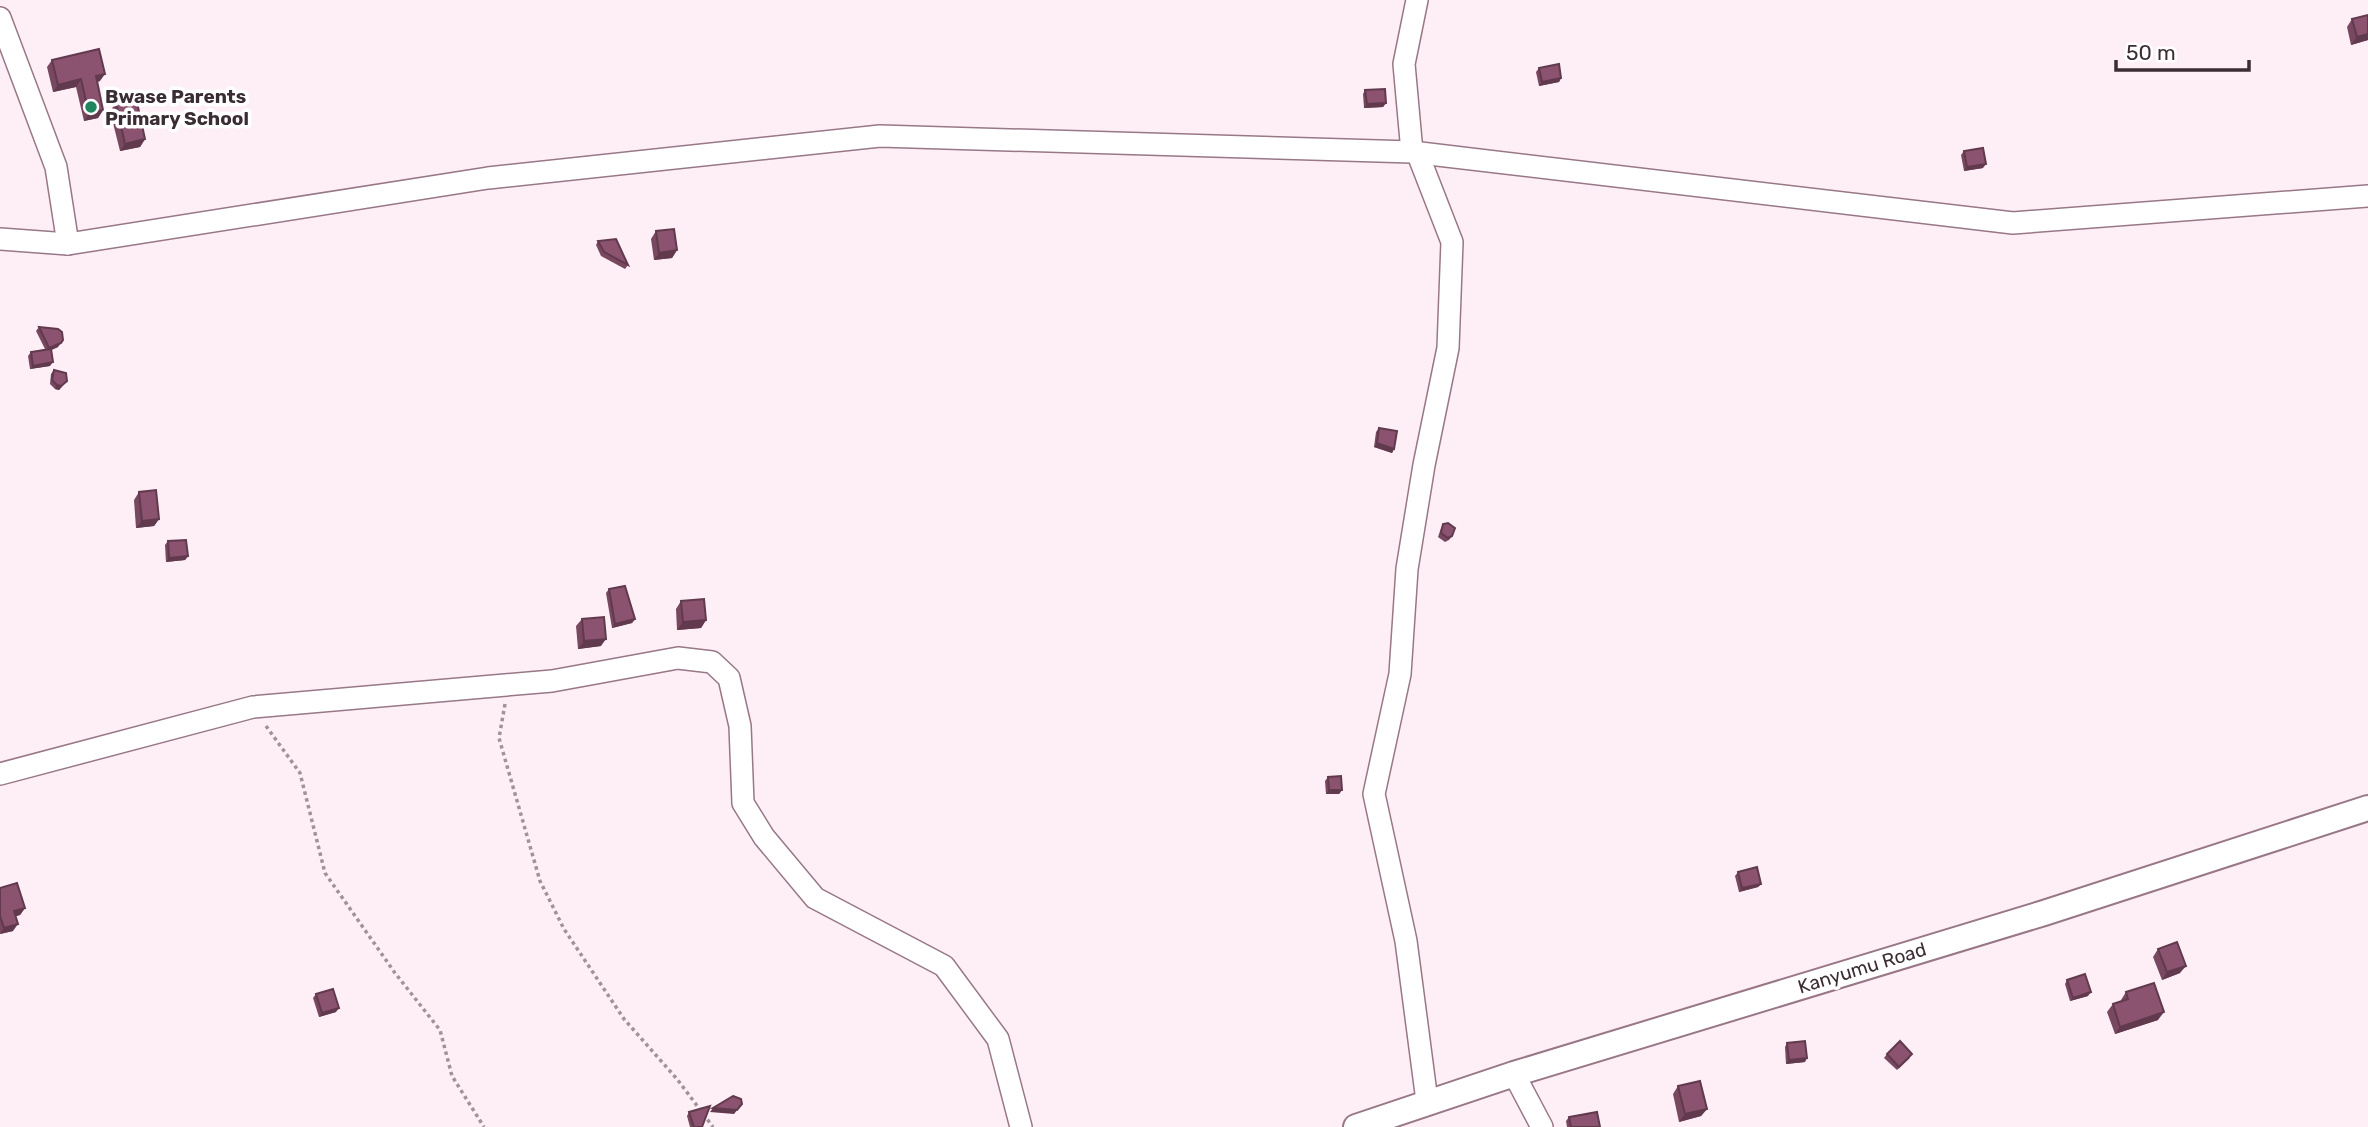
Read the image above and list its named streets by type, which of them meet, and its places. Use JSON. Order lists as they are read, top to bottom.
{
  "streets": {
    "street": ["Kanyumu Road"]
  },
  "places": ["Bwase Parents Primary School"],
  "scale_bar": "50 m"
}
